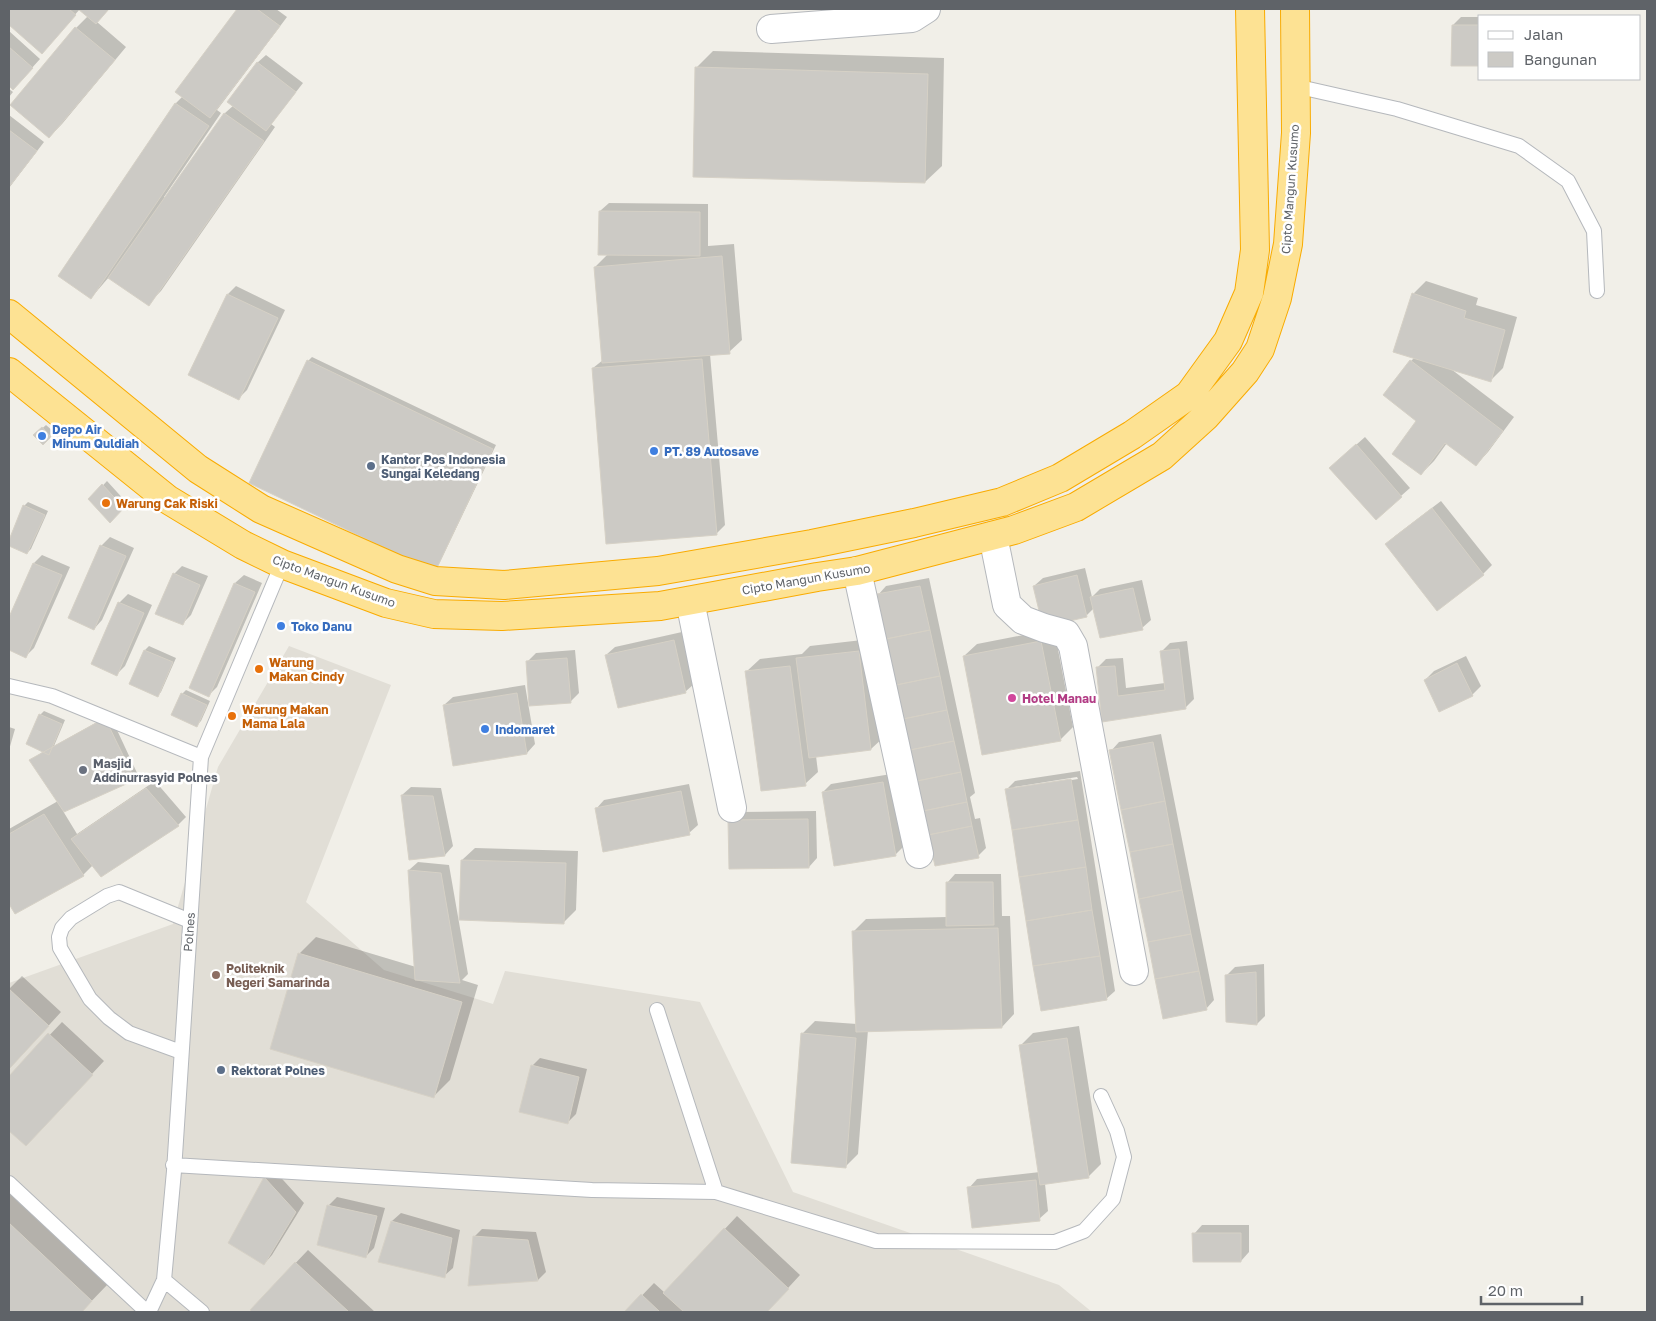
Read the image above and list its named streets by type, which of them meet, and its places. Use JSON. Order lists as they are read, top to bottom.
{
  "streets": {
    "highway": ["Cipto Mangun Kusumo"],
    "lane": ["Polnes"]
  },
  "crossings": [
    ["Cipto Mangun Kusumo", "Polnes"]
  ],
  "places": [
    "Depo Air Minum Quldiah",
    "PT. 89 Autosave",
    "Kantor Pos Indonesia Sungai Keledang",
    "Warung Cak Riski",
    "Toko Danu",
    "Warung Makan Cindy",
    "Hotel Manau",
    "Warung Makan Mama Lala",
    "Indomaret",
    "Masjid Addinurrasyid Polnes",
    "Politeknik Negeri Samarinda",
    "Rektorat Polnes"
  ],
  "legend": ["Jalan", "Bangunan"],
  "scale_bar": "20 m"
}
